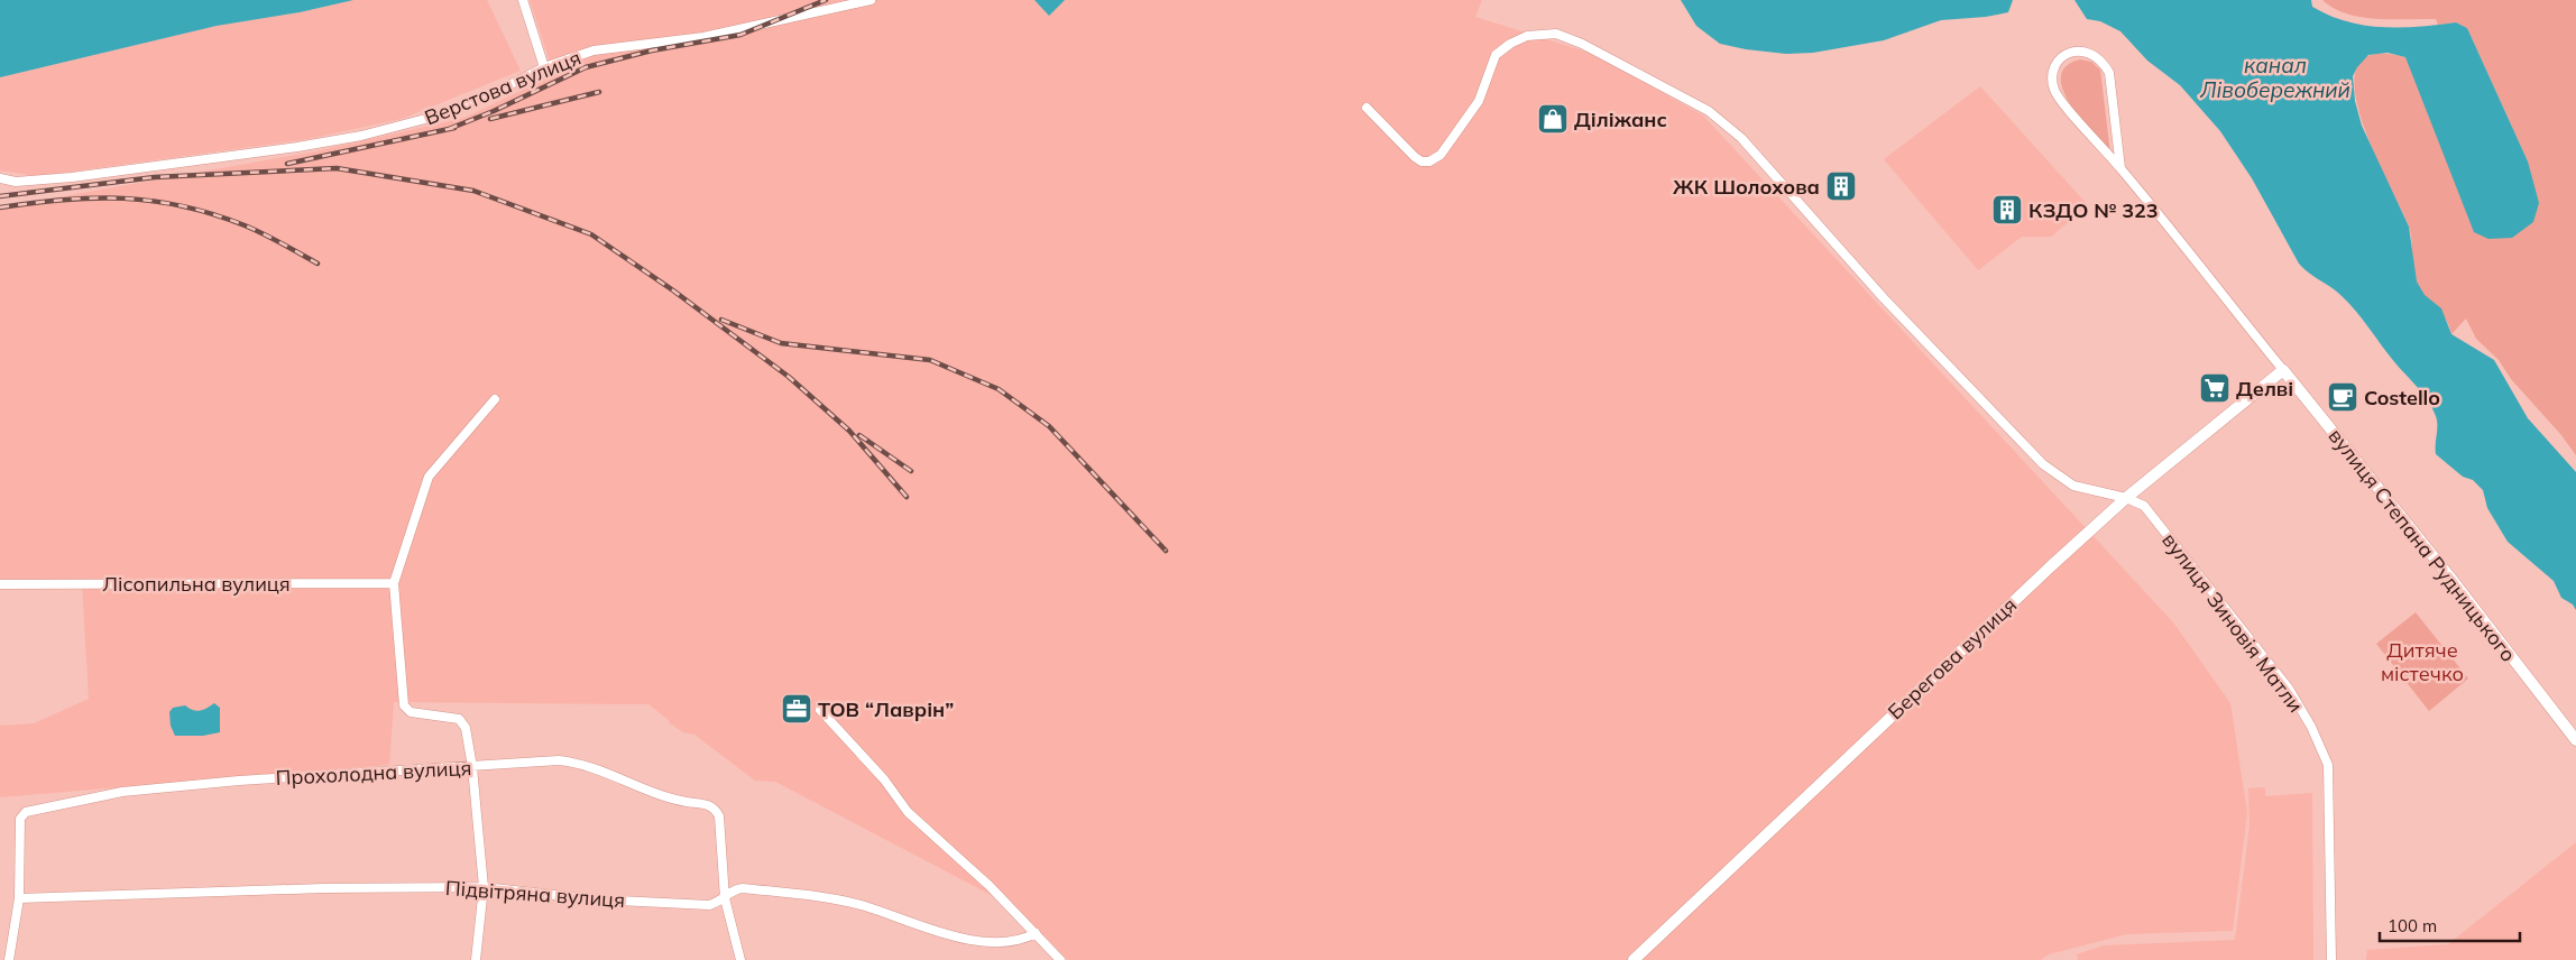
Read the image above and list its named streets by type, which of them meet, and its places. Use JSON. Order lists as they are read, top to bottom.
{
  "streets": {
    "street": [
      "Верстова вулиця",
      "вулиця Степана Рудницького",
      "Лісопильна вулиця",
      "вулиця Зиновія Матли",
      "Берегова вулиця",
      "Прохолодна вулиця",
      "Підвітряна вулиця"
    ]
  },
  "crossings": [
    ["вулиця Степана Рудницького", "Берегова вулиця"],
    ["вулиця Зиновія Матли", "Берегова вулиця"],
    ["Прохолодна вулиця", "Підвітряна вулиця"]
  ],
  "water": ["канал Лівобережний"],
  "parks": ["Дитяче містечко"],
  "places": {
    "shop": ["Діліжанс"],
    "building": ["ЖК Шолохова", "КЗДО № 323"],
    "supermarket": ["Делві"],
    "cafe": ["Costello"],
    "office": ["ТОВ “Лаврін”"]
  },
  "scale_bar": "100 m"
}
